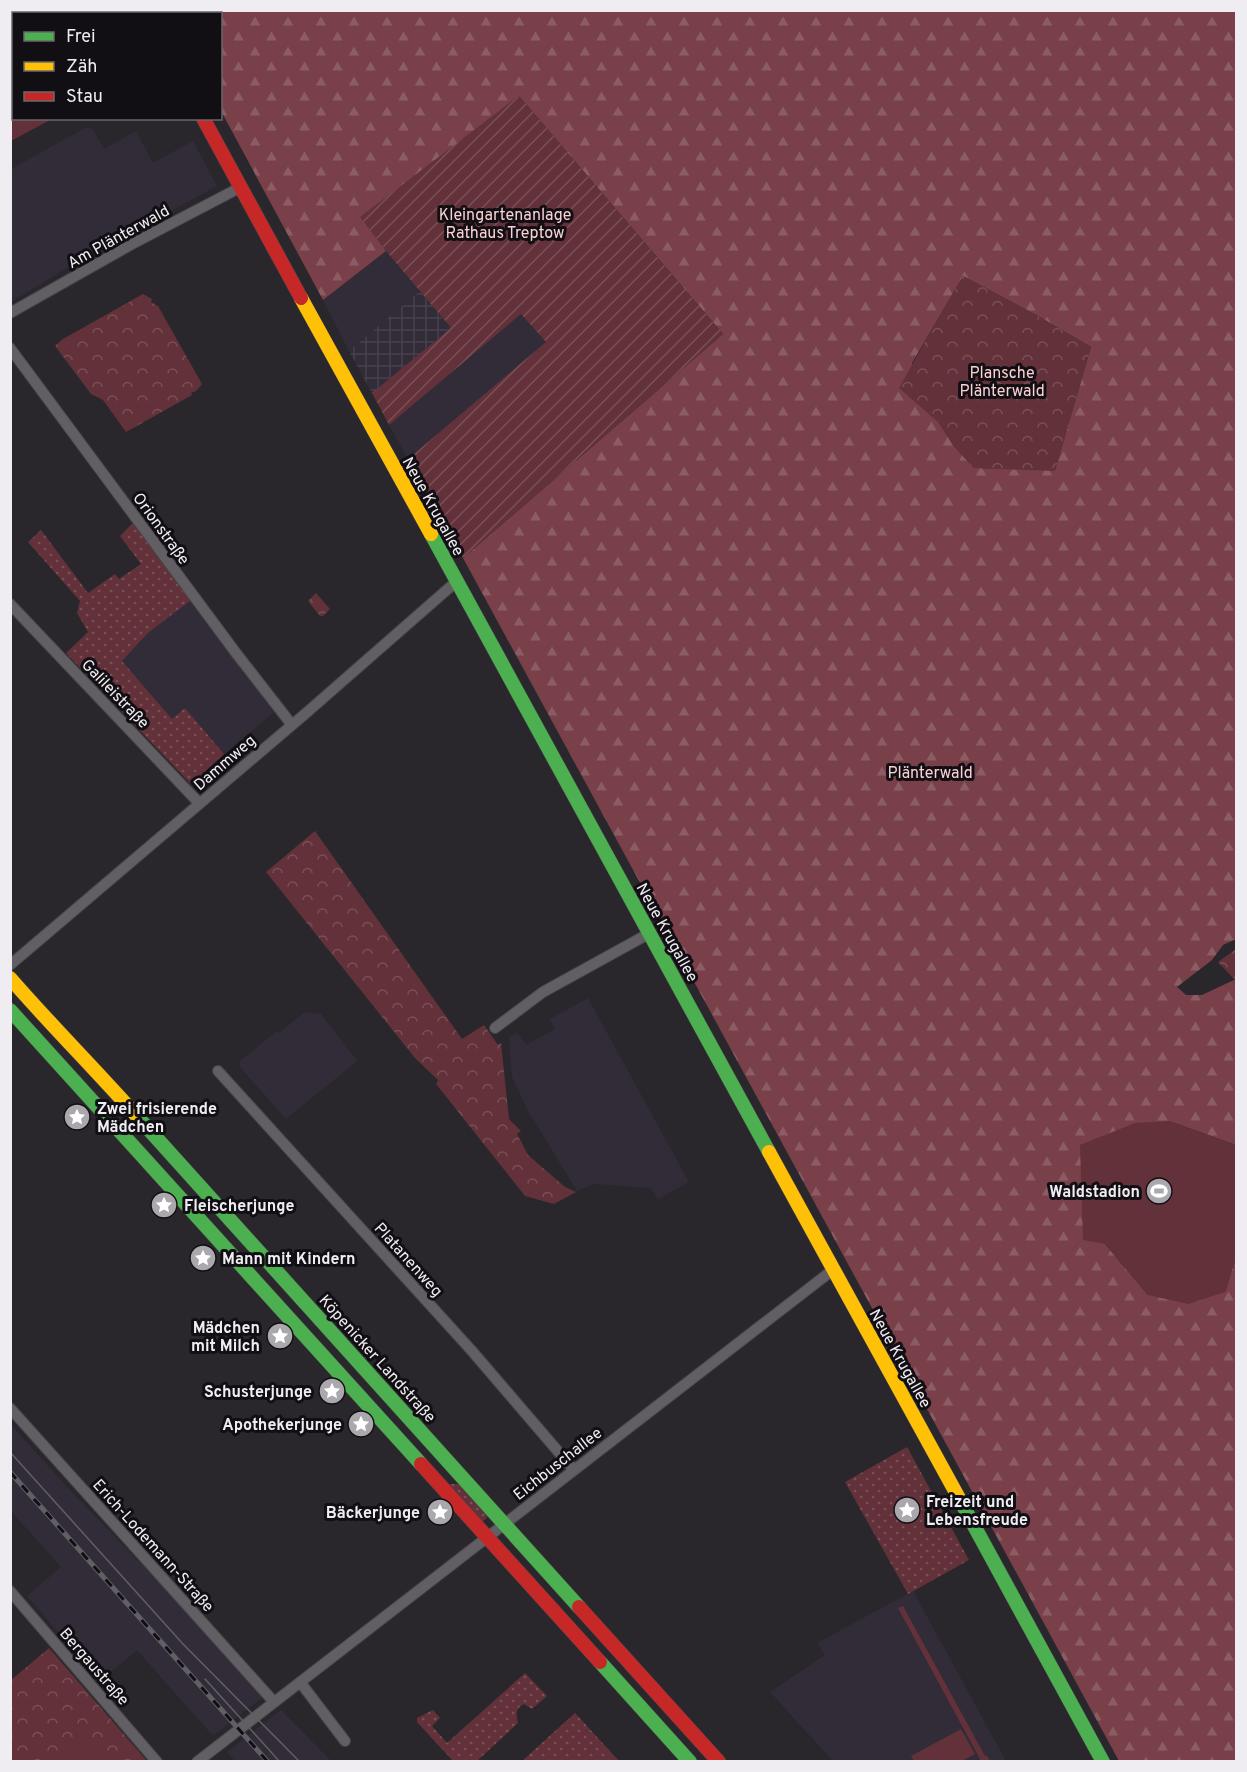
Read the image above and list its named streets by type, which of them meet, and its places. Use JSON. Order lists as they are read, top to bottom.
{
  "streets": {
    "main road": ["Neue Krugallee", "Köpenicker Landstraße"],
    "street": [
      "Am Plänterwald",
      "Orionstraße",
      "Galileistraße",
      "Dammweg",
      "Platanenweg",
      "Eichbuschallee",
      "Erich-Lodemann-Straße",
      "Bergaustraße"
    ]
  },
  "crossings": [
    ["Am Plänterwald", "Neue Krugallee"],
    ["Neue Krugallee", "Dammweg"],
    ["Neue Krugallee", "Eichbuschallee"],
    ["Orionstraße", "Dammweg"],
    ["Galileistraße", "Dammweg"],
    ["Platanenweg", "Eichbuschallee"],
    ["Köpenicker Landstraße", "Eichbuschallee"],
    ["Eichbuschallee", "Erich-Lodemann-Straße"]
  ],
  "parks": ["Kleingartenanlage Rathaus Treptow", "Plansche Plänterwald", "Plänterwald"],
  "places": {
    "place": [
      "Zwei frisierende Mädchen",
      "Fleischerjunge",
      "Mann mit Kindern",
      "Mädchen mit Milch",
      "Schusterjunge",
      "Apothekerjunge",
      "Freizeit und Lebensfreude",
      "Bäckerjunge"
    ],
    "sports": ["Waldstadion"]
  },
  "legend": ["Frei", "Zäh", "Stau"]
}
